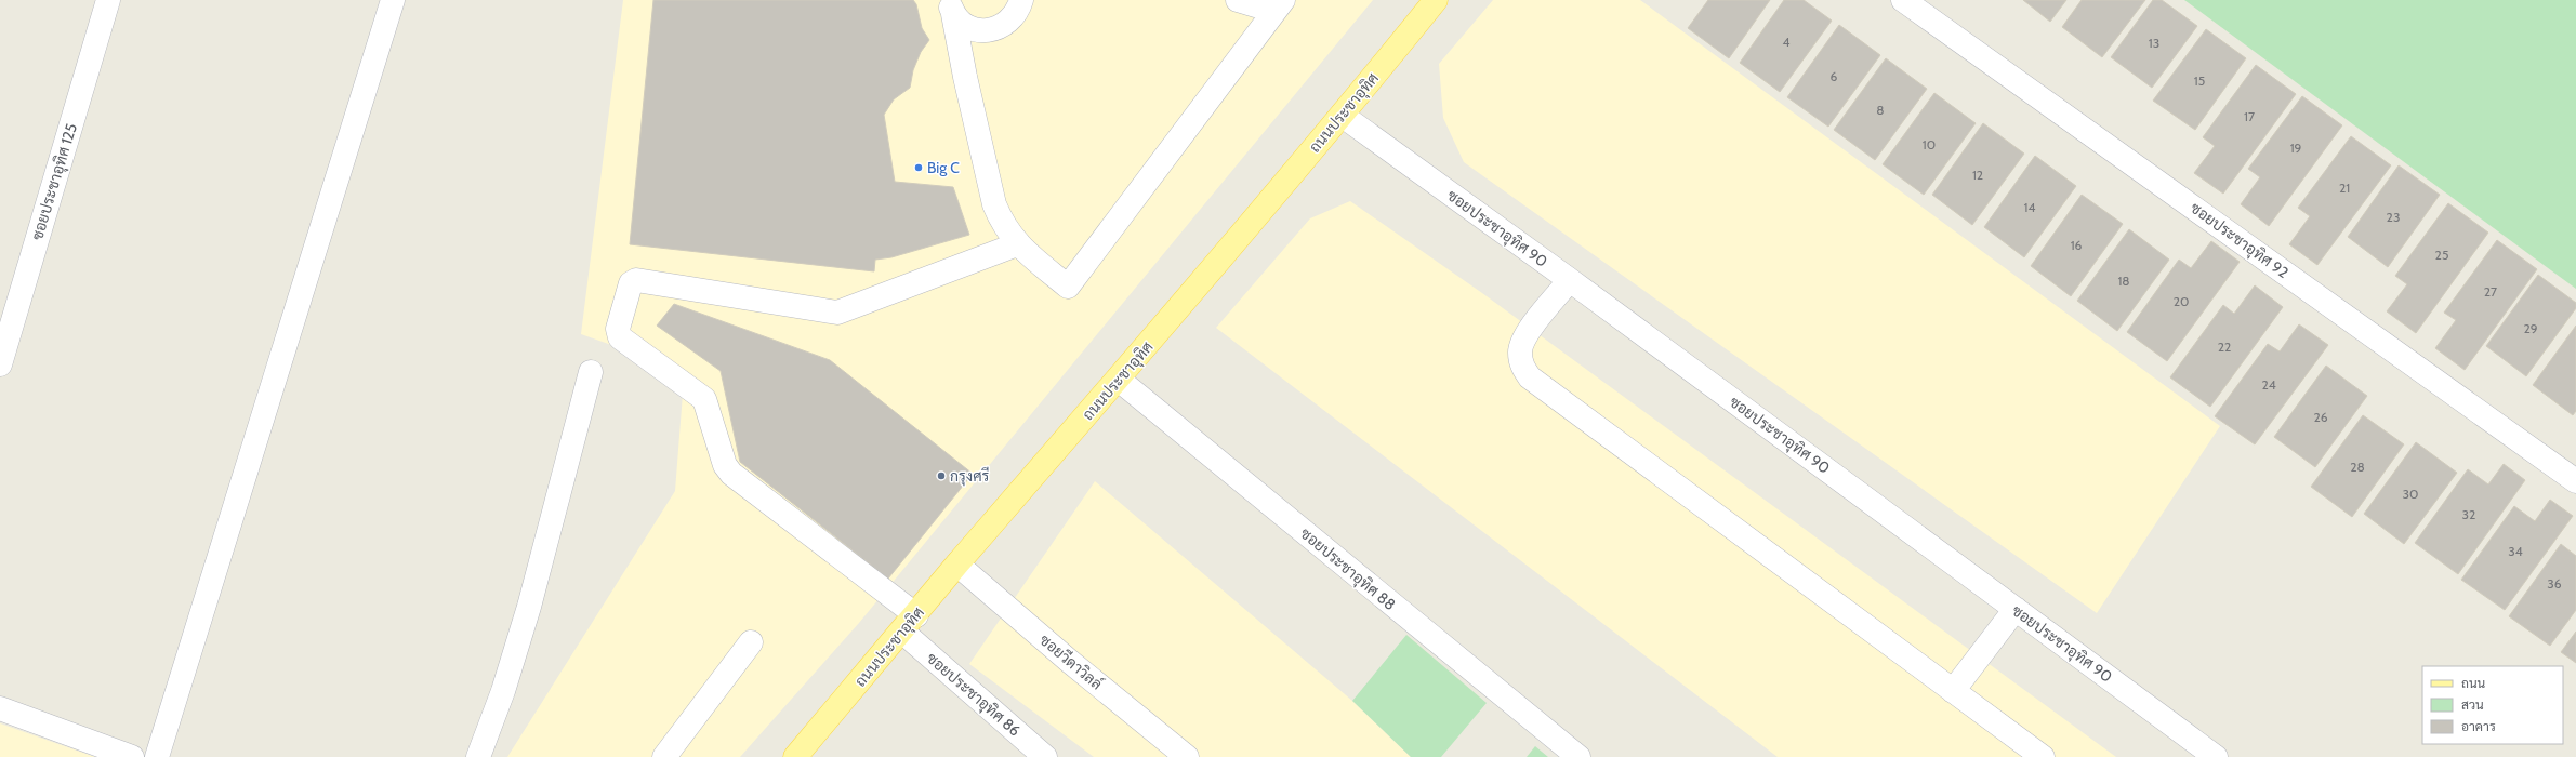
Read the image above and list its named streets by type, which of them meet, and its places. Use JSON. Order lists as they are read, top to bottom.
{
  "streets": {
    "main road": ["ถนนประชาอุทิศ"],
    "street": [
      "ซอยประชาอุทิศ 125",
      "ซอยประชาอุทิศ 90",
      "ซอยประชาอุทิศ 92",
      "ซอยประชาอุทิศ 88",
      "ซอยวีดาวิลล์",
      "ซอยประชาอุทิศ 86"
    ]
  },
  "crossings": [
    ["ถนนประชาอุทิศ", "ซอยประชาอุทิศ 90"],
    ["ถนนประชาอุทิศ", "ซอยประชาอุทิศ 88"],
    ["ถนนประชาอุทิศ", "ซอยวีดาวิลล์"],
    ["ถนนประชาอุทิศ", "ซอยประชาอุทิศ 86"]
  ],
  "places": ["Big C", "กรุงศรี"],
  "house_numbers": [
    "4",
    "13",
    "6",
    "15",
    "8",
    "17",
    "10",
    "19",
    "12",
    "21",
    "14",
    "23",
    "16",
    "25",
    "18",
    "27",
    "20",
    "29",
    "22",
    "24",
    "26",
    "28",
    "30",
    "32",
    "34",
    "36"
  ],
  "legend": ["ถนน", "สวน", "อาคาร"]
}
